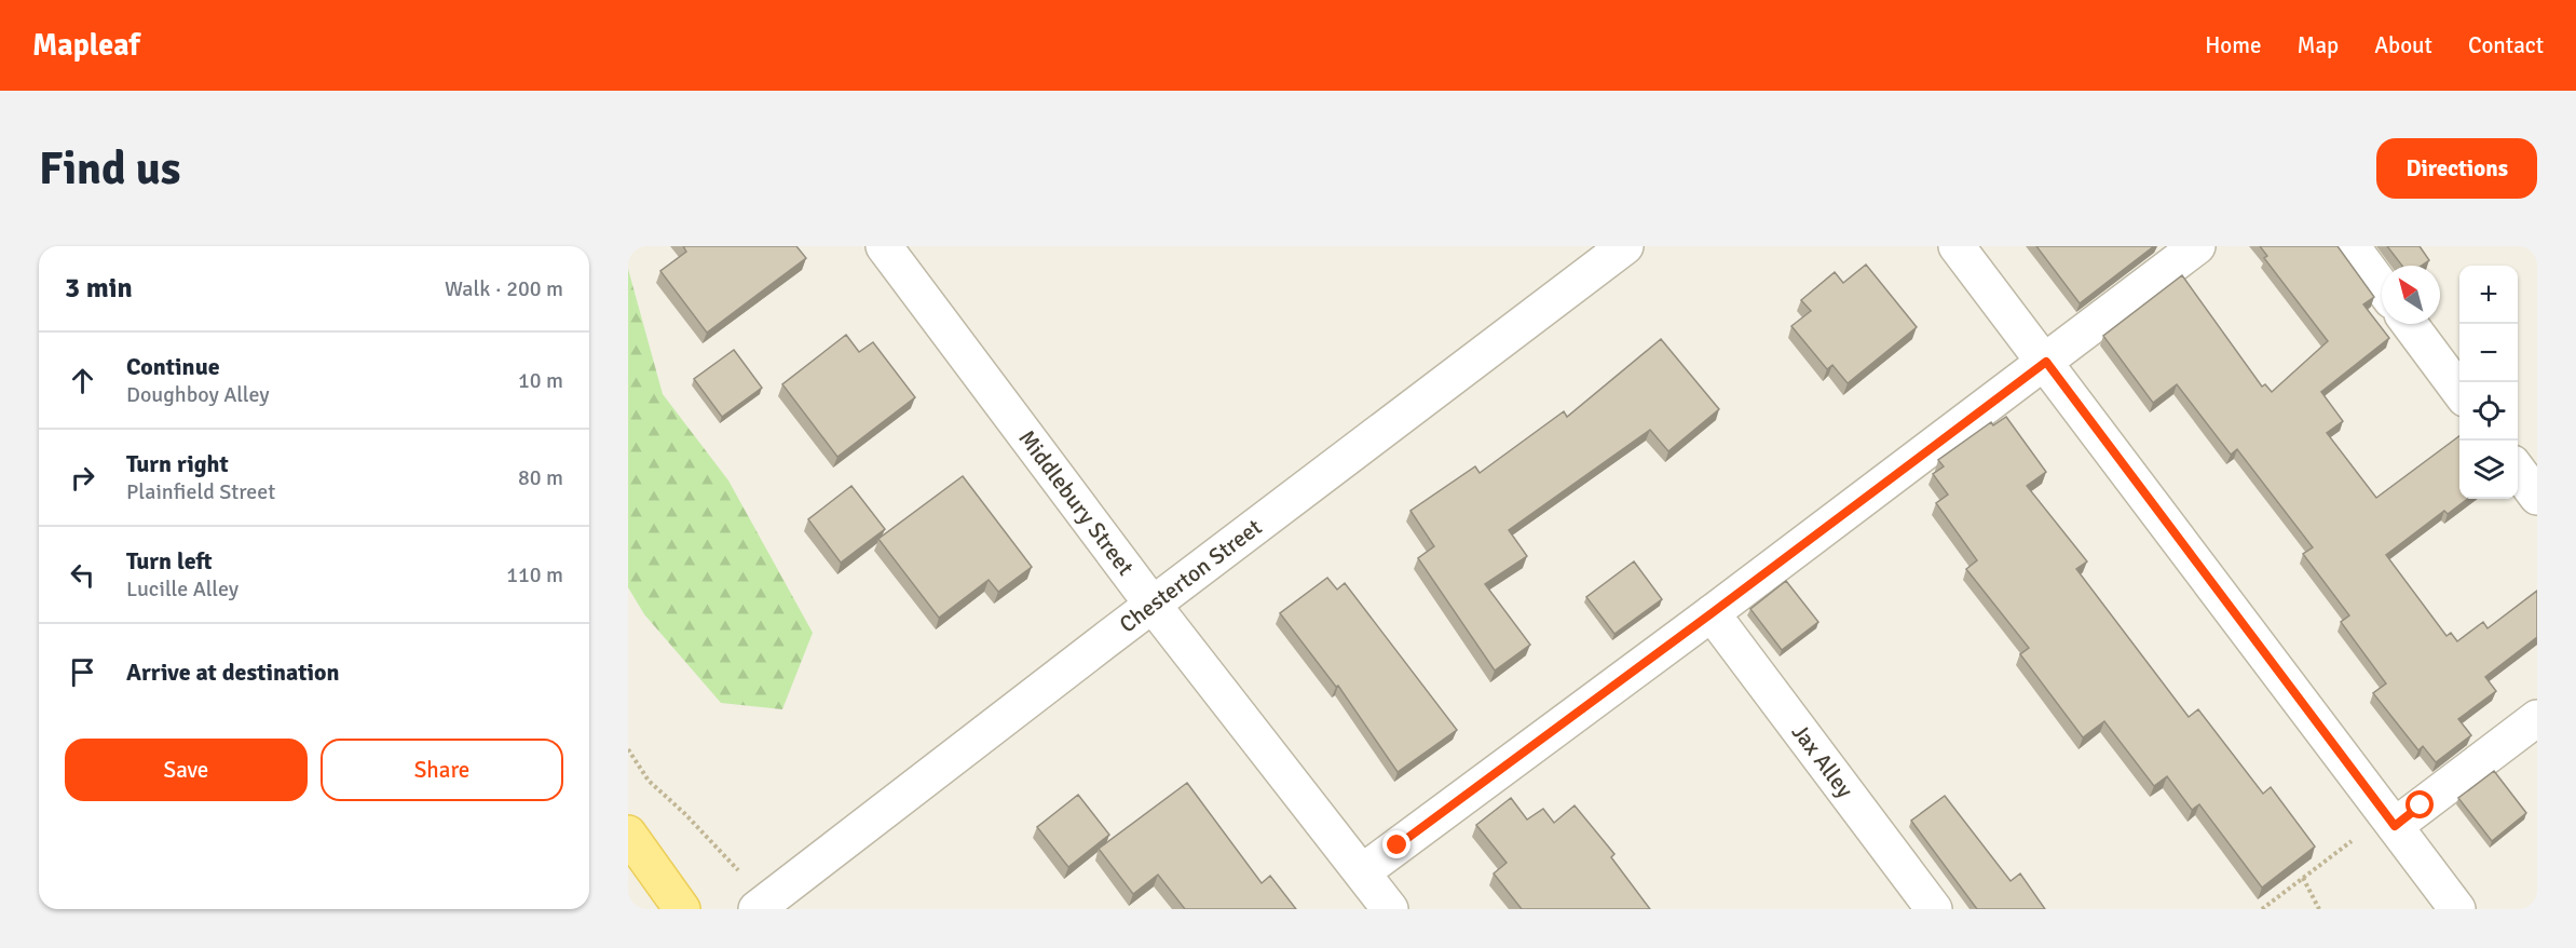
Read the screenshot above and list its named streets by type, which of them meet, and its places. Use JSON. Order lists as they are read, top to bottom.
{
  "streets": {
    "street": ["Middlebury Street", "Chesterton Street", "Jax Alley"]
  },
  "crossings": [
    ["Middlebury Street", "Chesterton Street"]
  ],
  "north": "top left",
  "page": {
    "header": "Mapleaf",
    "nav": [
      "Home",
      "Map",
      "About",
      "Contact"
    ],
    "buttons": [
      "Directions",
      ["Save", "Share"]
    ],
    "title": "Find us",
    "heading": ["3 min", "Walk · 200 m"],
    "map_buttons": ["+", "−"],
    "list": [
      ["Continue", "Doughboy Alley", "10 m"],
      ["Turn right", "Plainfield Street", "80 m"],
      ["Turn left", "Lucille Alley", "110 m"],
      "Arrive at destination"
    ]
  }
}
